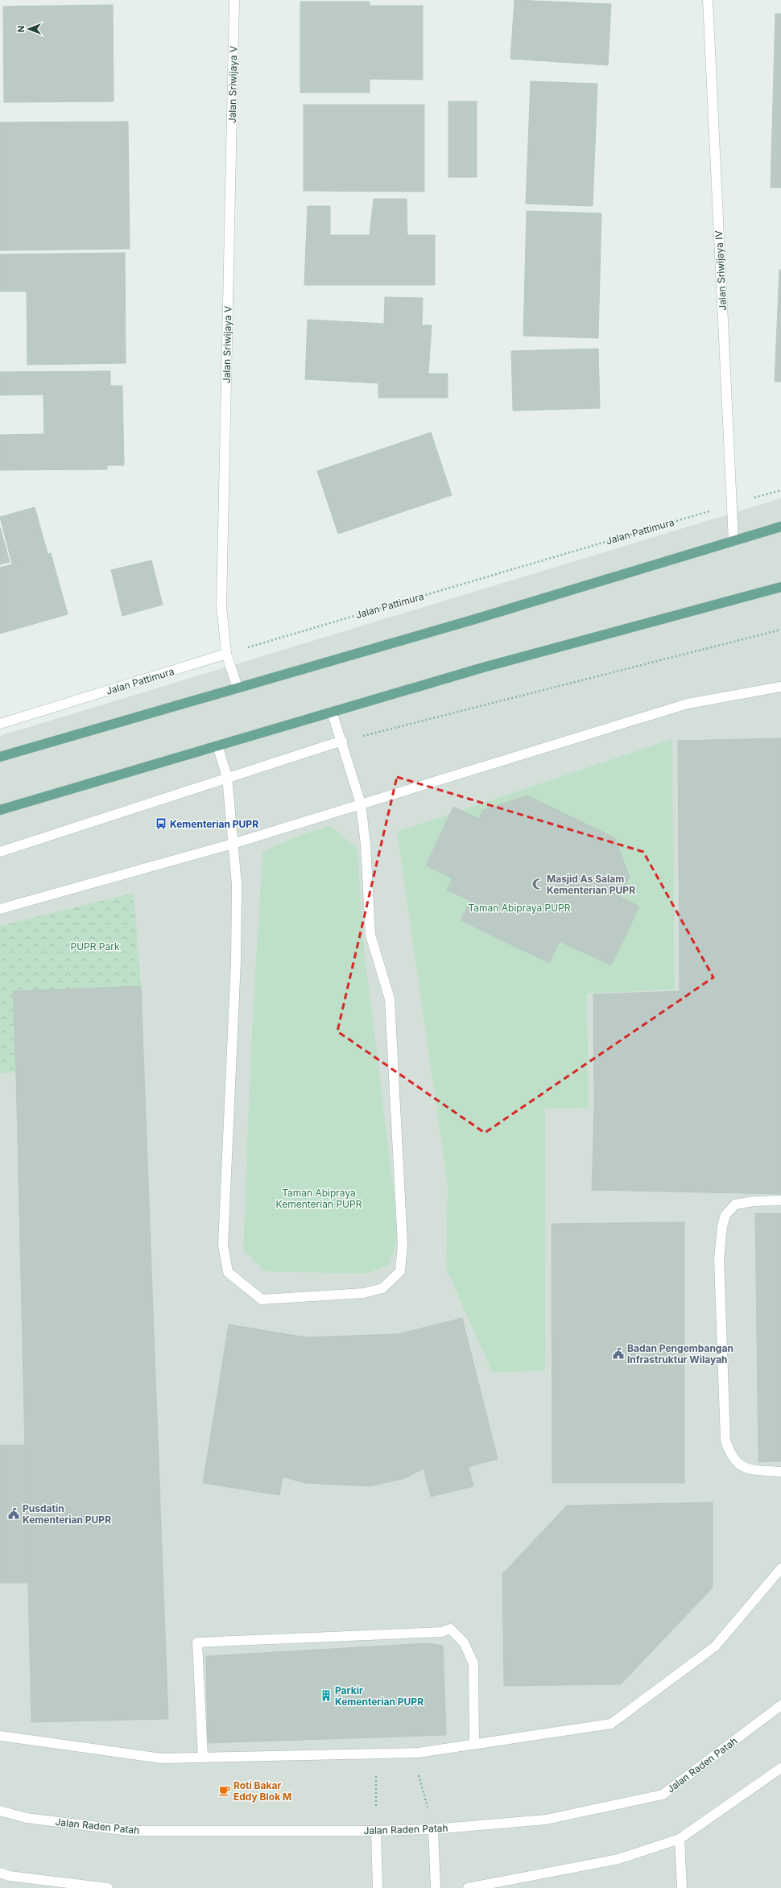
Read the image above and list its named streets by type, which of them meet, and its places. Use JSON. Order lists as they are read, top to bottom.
{
  "streets": {
    "street": [
      "Jalan Sriwijaya V",
      "Jalan Sriwijaya IV",
      "Jalan Pattimura",
      "Jalan Raden Patah"
    ]
  },
  "crossings": [
    ["Jalan Sriwijaya V", "Jalan Pattimura"],
    ["Jalan Sriwijaya IV", "Jalan Pattimura"]
  ],
  "parks": ["Taman Abipraya PUPR", "PUPR Park", "Taman Abipraya Kementerian PUPR"],
  "places": {
    "bus stop": ["Kementerian PUPR"],
    "mosque": ["Masjid As Salam Kementerian PUPR"],
    "public building": ["Badan Pengembangan Infrastruktur Wilayah", "Pusdatin Kementerian PUPR"],
    "building": ["Parkir Kementerian PUPR"],
    "cafe": ["Roti Bakar Eddy Blok M"]
  },
  "north": "left"
}
